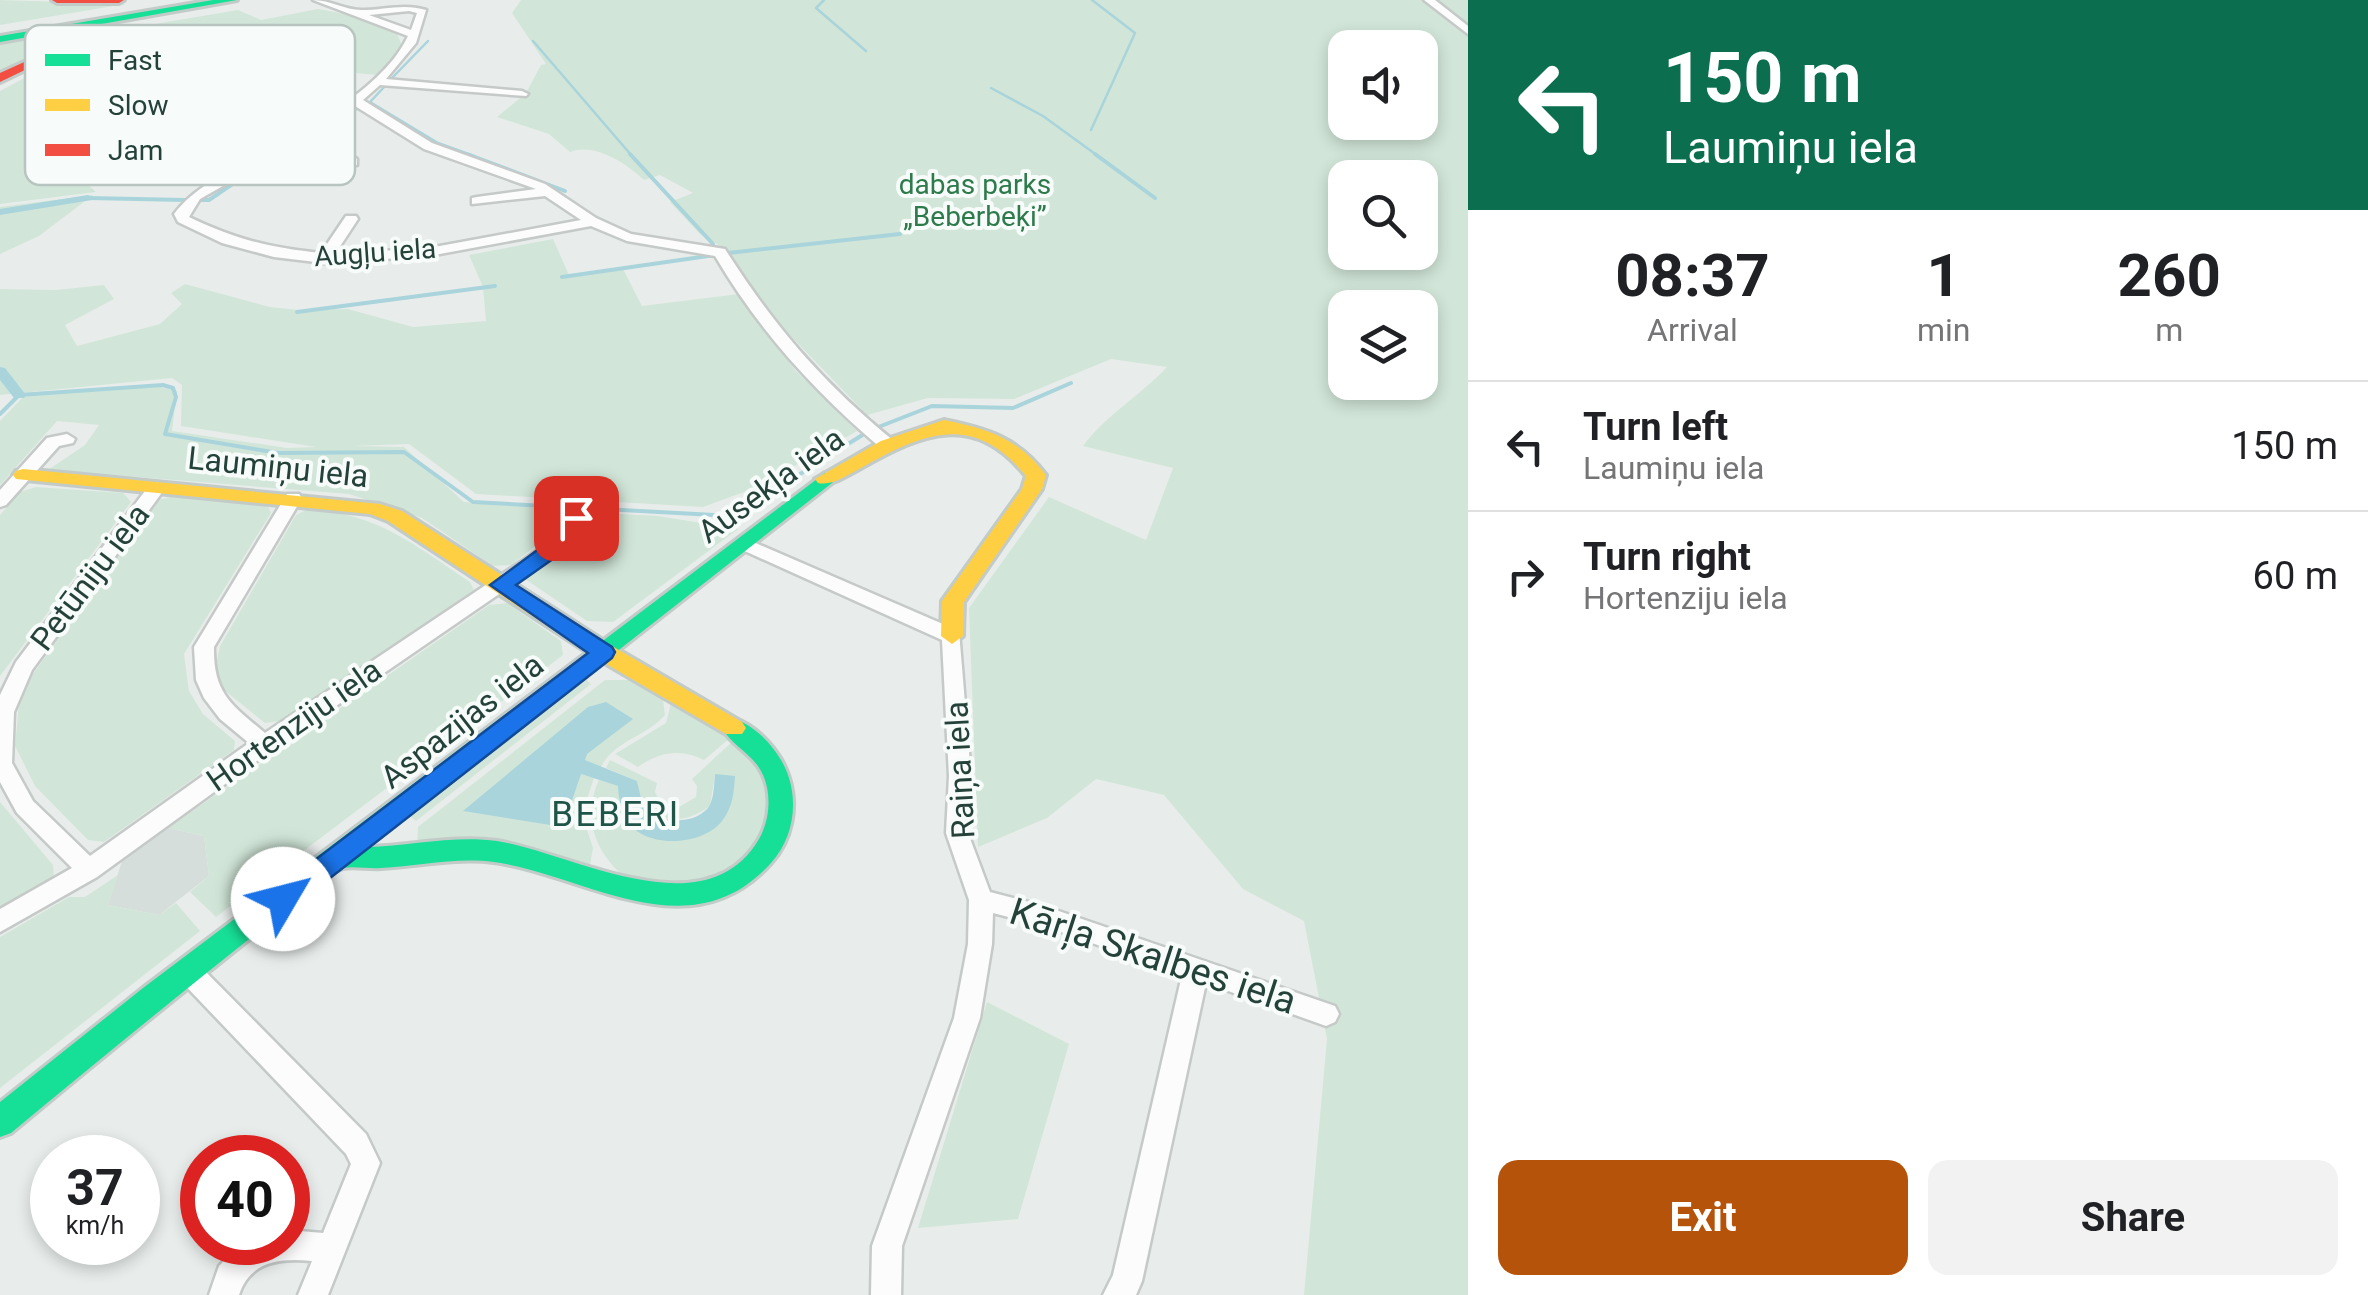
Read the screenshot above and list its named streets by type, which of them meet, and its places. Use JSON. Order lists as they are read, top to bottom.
{
  "streets": {
    "main road": ["Laumiņu iela", "Ausekļa iela", "Aspazijas iela"],
    "street": [
      "Augļu iela",
      "Petūniju iela",
      "Hortenziju iela",
      "Raiņa iela",
      "Kārļa Skalbes iela"
    ]
  },
  "crossings": [
    ["Laumiņu iela", "Ausekļa iela"],
    ["Laumiņu iela", "Petūniju iela"],
    ["Laumiņu iela", "Aspazijas iela"],
    ["Laumiņu iela", "Hortenziju iela"],
    ["Ausekļa iela", "Aspazijas iela"],
    ["Ausekļa iela", "Raiņa iela"],
    ["Petūniju iela", "Hortenziju iela"],
    ["Raiņa iela", "Kārļa Skalbes iela"]
  ],
  "districts": ["BEBERI"],
  "parks": ["dabas parks „Beberbeķi”"],
  "legend": ["Fast", "Slow", "Jam"],
  "page": {
    "turn": ["150 m", "Laumiņu iela"],
    "eta": [
      "08:37",
      "Arrival",
      "1",
      "min",
      "260",
      "m"
    ],
    "list": [
      {
        "name": "Turn left",
        "note": "Laumiņu iela",
        "value": "150 m"
      },
      {
        "name": "Turn right",
        "note": "Hortenziju iela",
        "value": "60 m"
      }
    ],
    "speed": "37 km/h",
    "limit": "40",
    "buttons": ["Exit", "Share"]
  }
}
